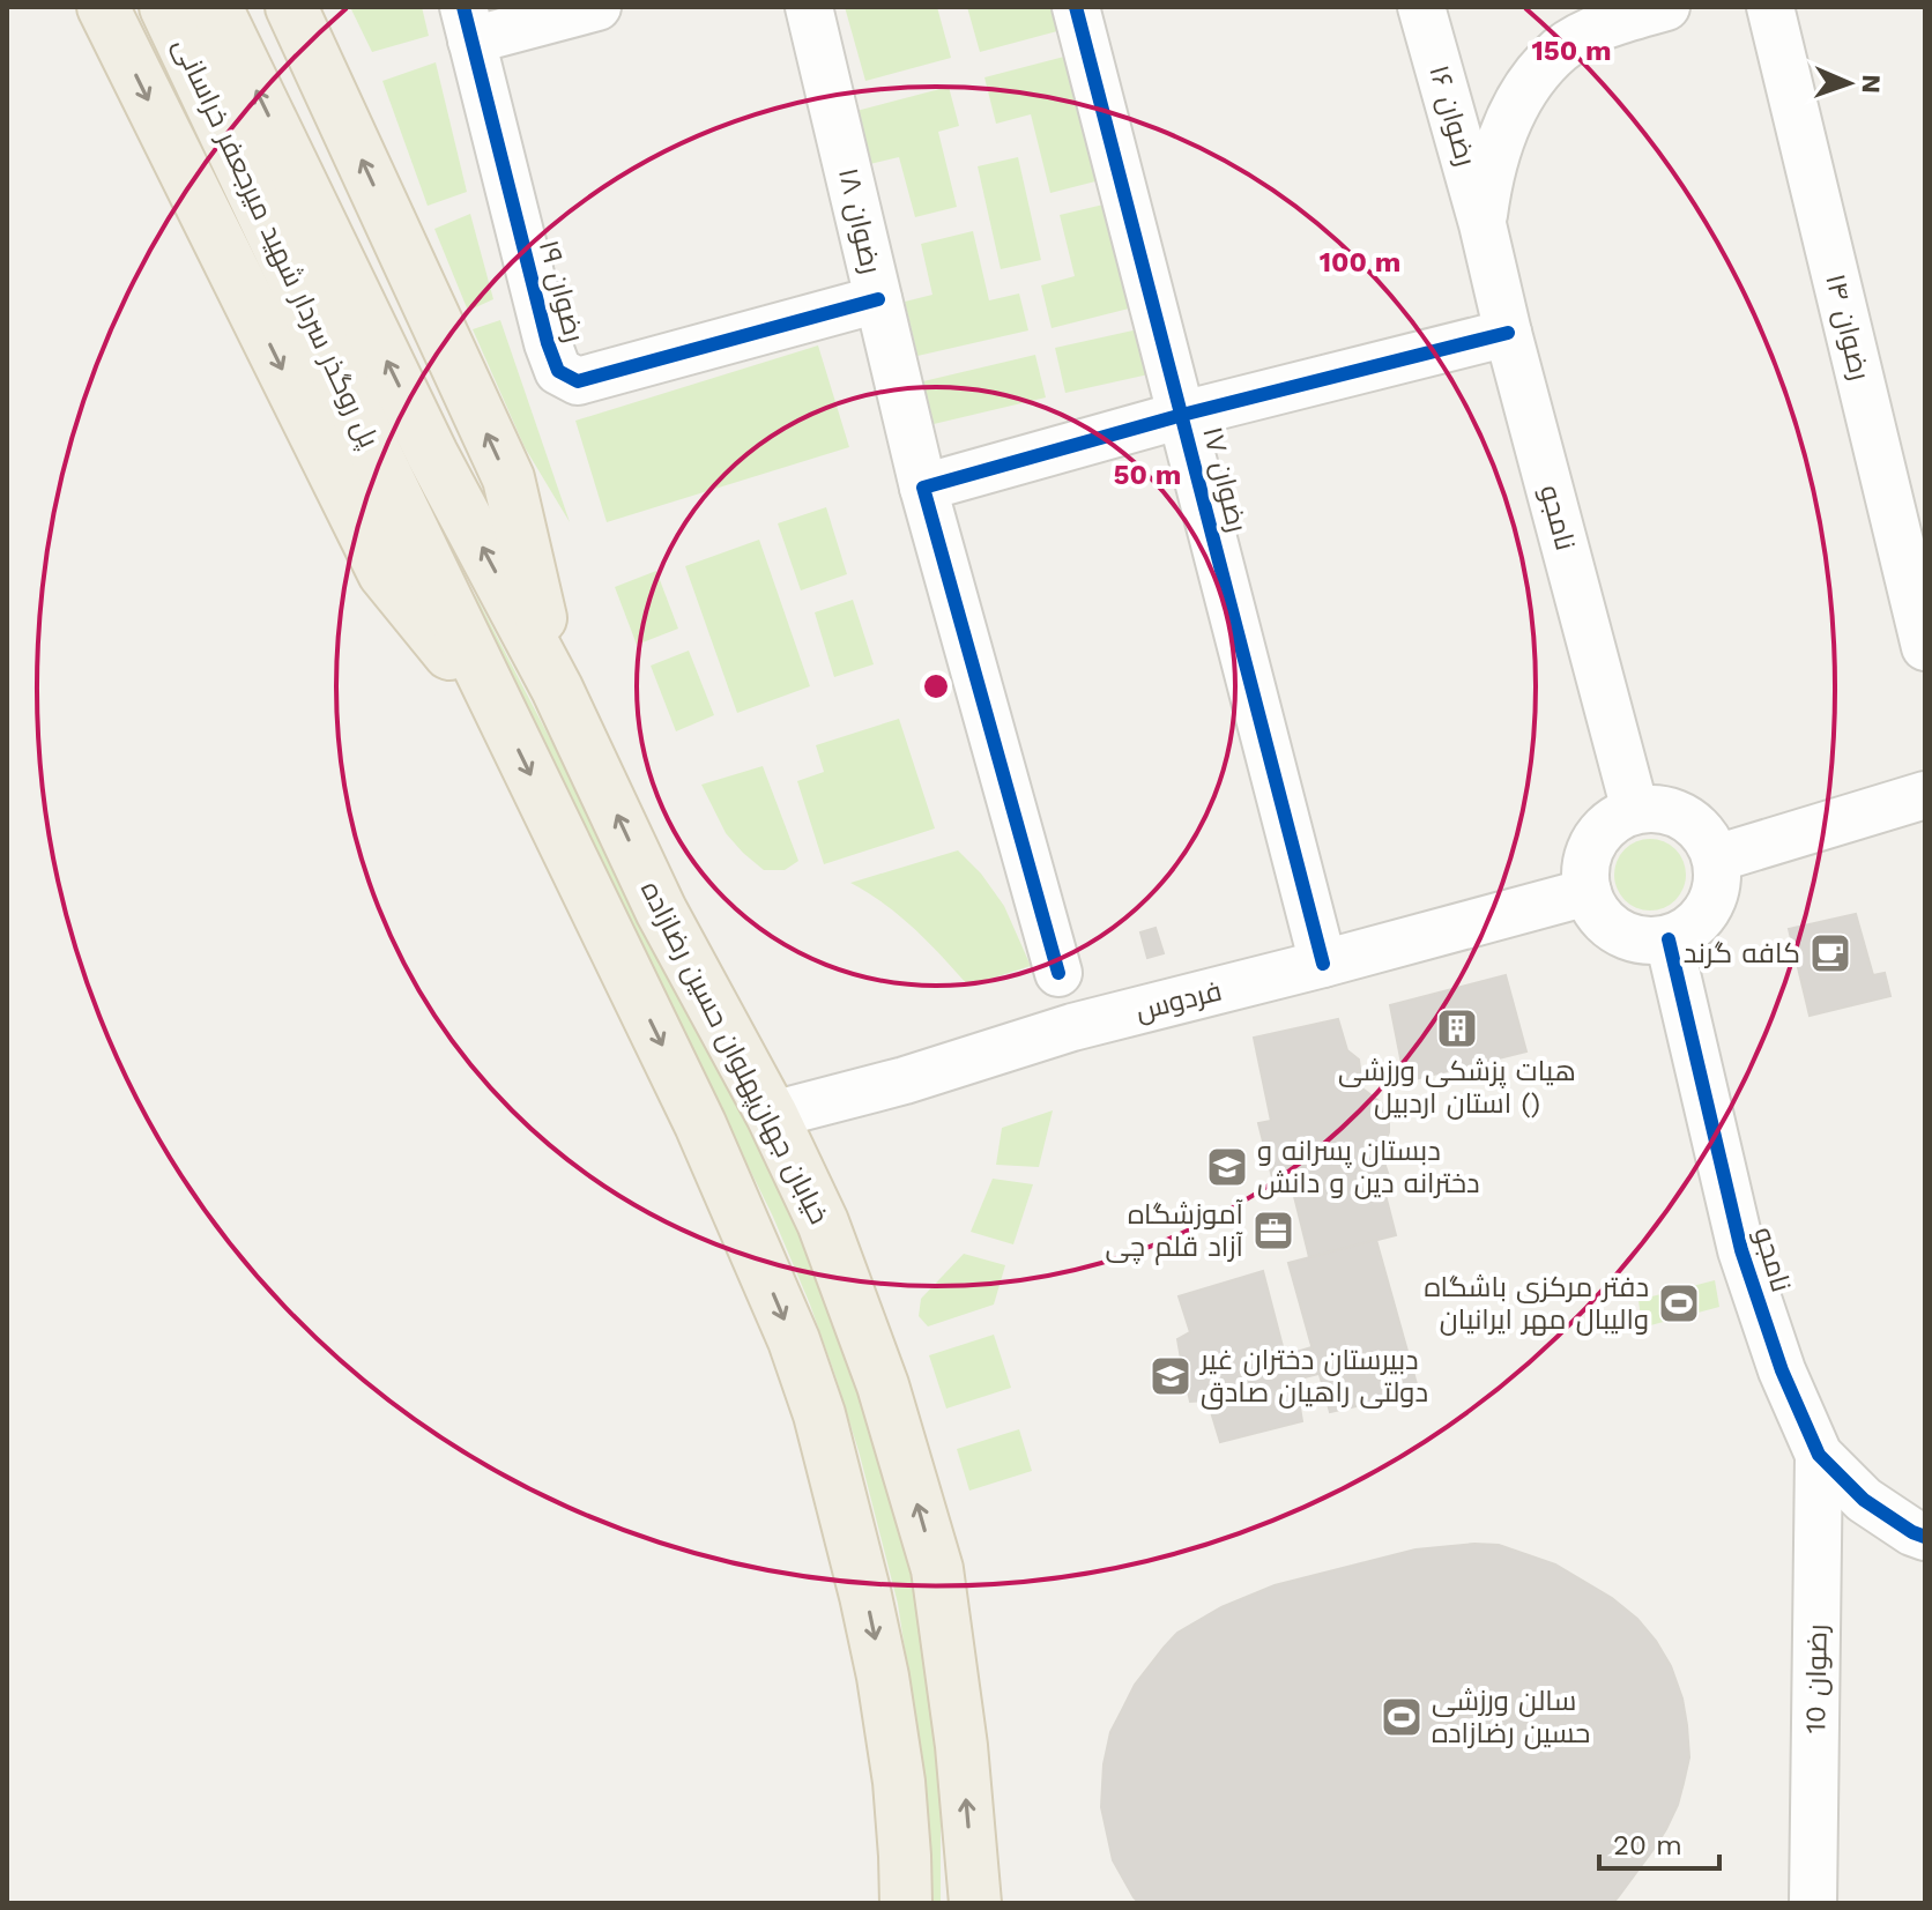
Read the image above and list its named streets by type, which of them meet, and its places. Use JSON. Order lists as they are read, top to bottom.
{
  "streets": {
    "main road": ["پل روگذر سردار شهید میرجعفر خراسانی", "خیابان جهان‌پهلوان حسین رضا‌زاده"],
    "street": [
      "رضوان ۱۶",
      "رضوان ۱۸",
      "رضوان ۱۹",
      "رضوان ۱۴",
      "رضوان ۱۷",
      "نامجو",
      "فردوس",
      "رضوان 10"
    ]
  },
  "crossings": [
    ["رضوان ۱۶", "نامجو"],
    ["رضوان ۱۸", "رضوان ۱۹"],
    ["پل روگذر سردار شهید میرجعفر خراسانی", "خیابان جهان‌پهلوان حسین رضا‌زاده"],
    ["رضوان ۱۷", "فردوس"],
    ["نامجو", "فردوس"],
    ["نامجو", "رضوان 10"],
    ["فردوس", "خیابان جهان‌پهلوان حسین رضا‌زاده"]
  ],
  "places": {
    "cafe": ["کافه گرند"],
    "building": ["هیات پزشکی ورزشی استان اردبیل ()"],
    "school or university": ["دبستان پسرانه و دخترانه دین و دانش", "دبیرستان دختران غیر دولتی راهیان صادق"],
    "office": ["آموزشگاه آزاد قلم چی"],
    "sports": ["دفتر مرکزی باشگاه والیبال مهر ایرانیان", "سالن ورزشی حسین رضا‌زاده"]
  },
  "scale_bar": "20 m",
  "north": "right",
  "rings": ["150 m", "100 m", "50 m"]
}
